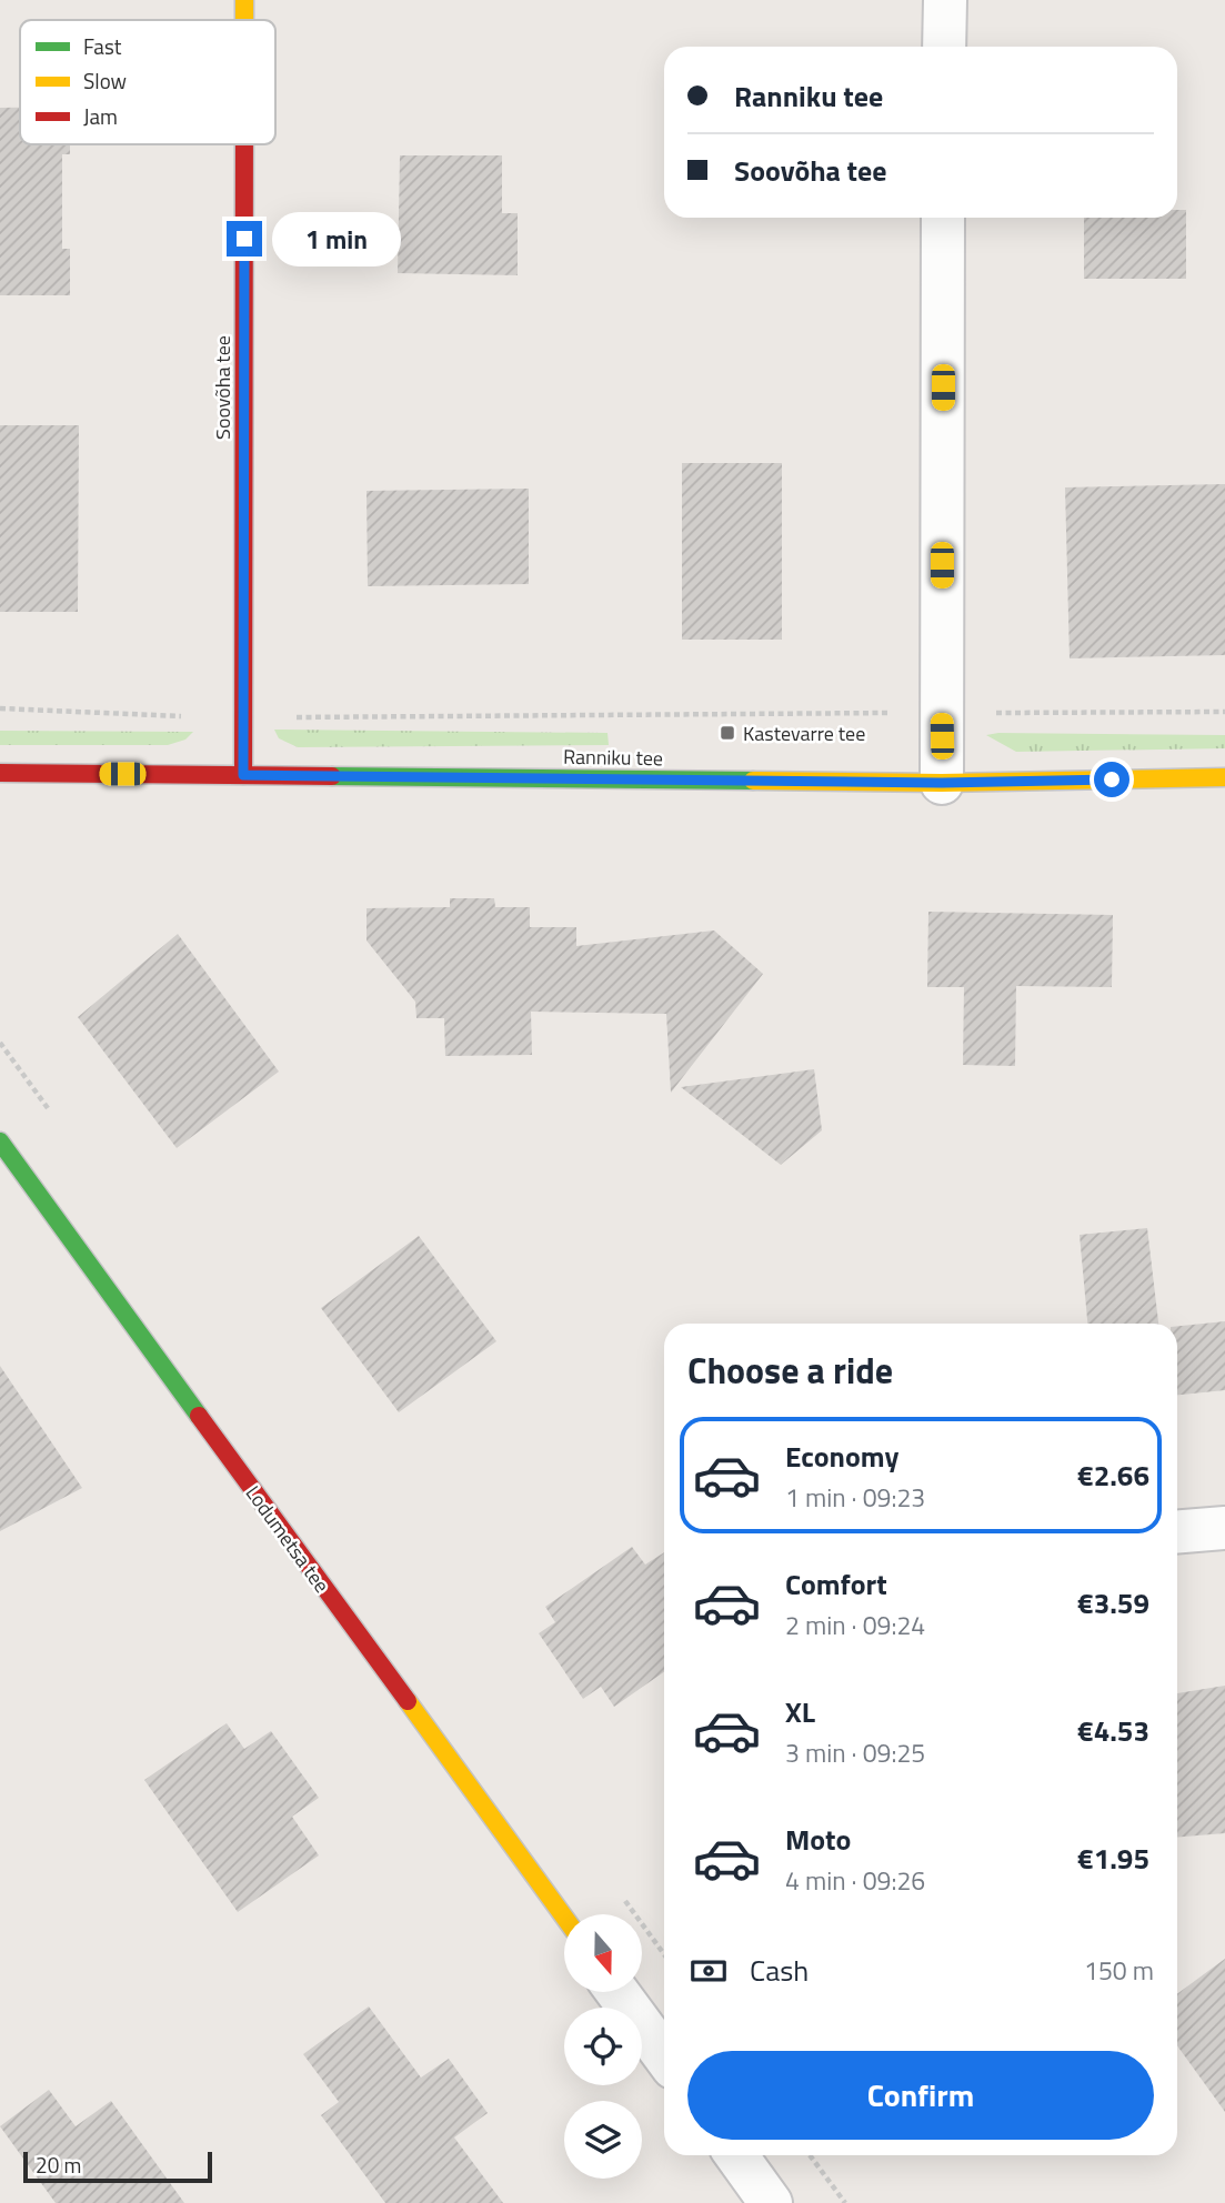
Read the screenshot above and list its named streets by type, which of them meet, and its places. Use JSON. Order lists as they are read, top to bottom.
{
  "streets": {
    "street": ["Soovõha tee", "Ranniku tee", "Lodumetsa tee"]
  },
  "crossings": [
    ["Soovõha tee", "Ranniku tee"]
  ],
  "places": {
    "transit": ["Kastevarre tee"]
  },
  "legend": ["Fast", "Slow", "Jam"],
  "scale_bar": "20 m",
  "north": "bottom",
  "page": {
    "banner": ["Ranniku tee", "Soovõha tee"],
    "bubble": "1 min",
    "heading": "Choose a ride",
    "list": [
      {
        "name": "Economy",
        "note": "1 min · 09:23",
        "value": "€2.66"
      },
      {
        "name": "Comfort",
        "note": "2 min · 09:24",
        "value": "€3.59"
      },
      {
        "name": "XL",
        "note": "3 min · 09:25",
        "value": "€4.53"
      },
      {
        "name": "Moto",
        "note": "4 min · 09:26",
        "value": "€1.95"
      }
    ],
    "pay": ["Cash", "150 m"],
    "buttons": "Confirm",
    "scale": "20 m"
  }
}
